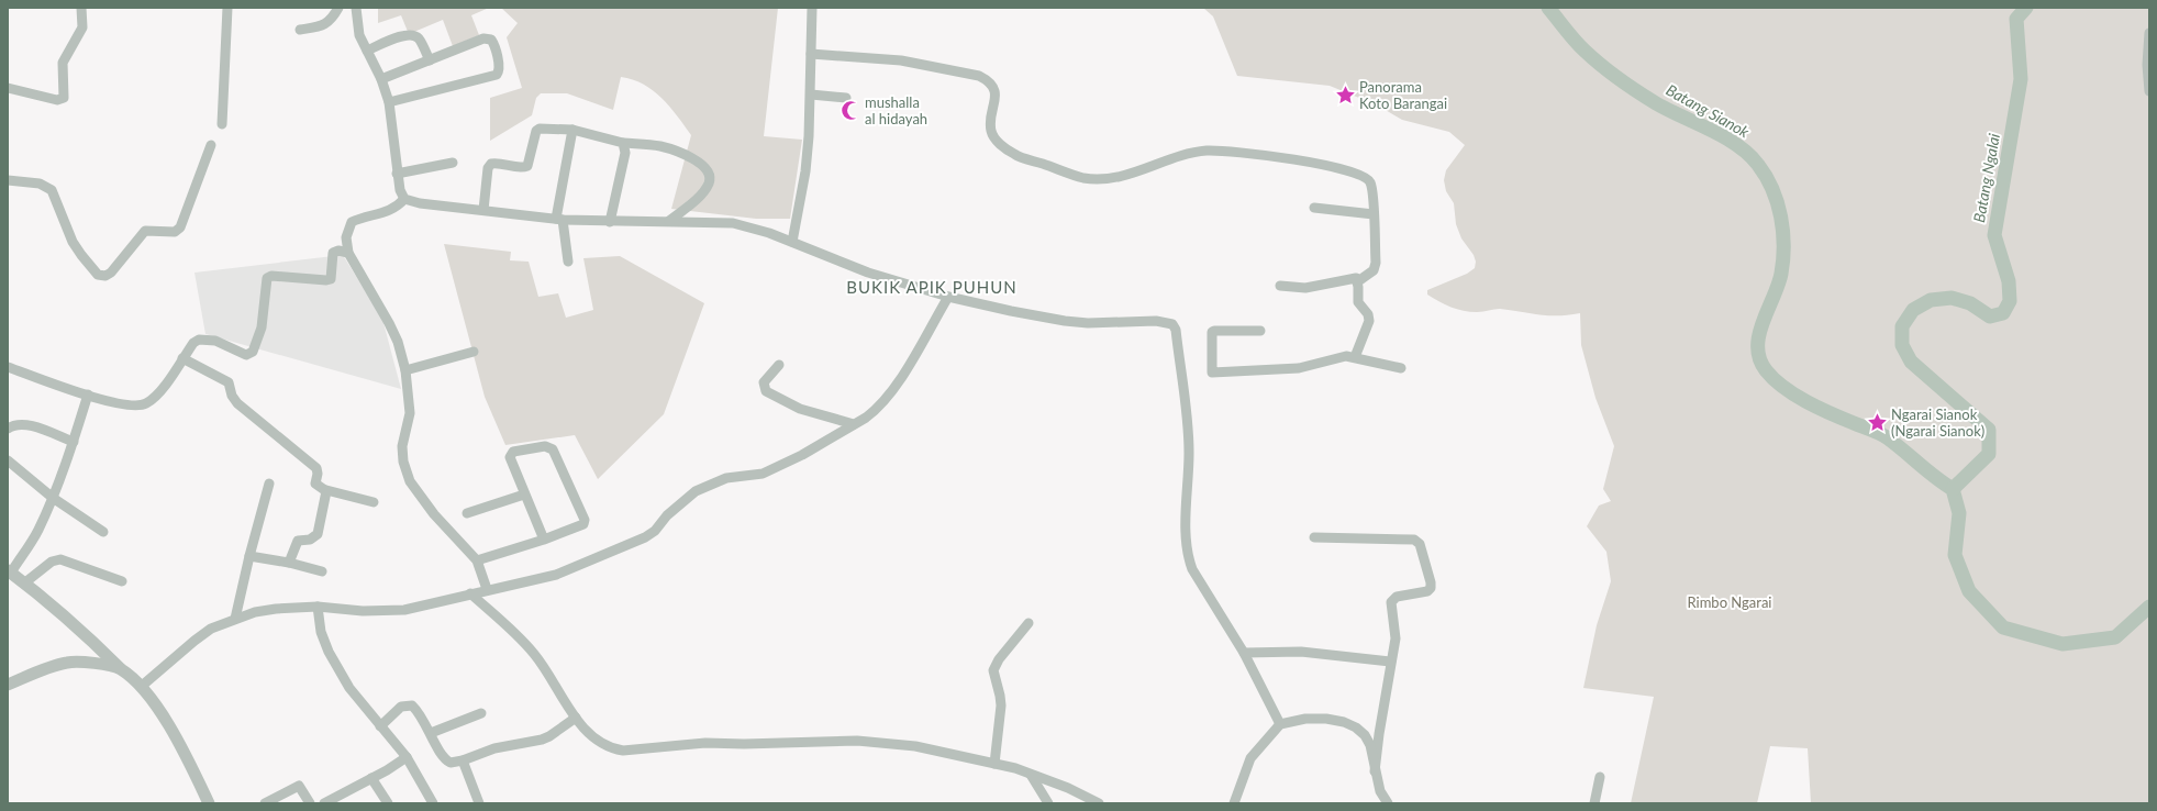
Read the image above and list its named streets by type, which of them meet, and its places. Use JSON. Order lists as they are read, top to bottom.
{
  "districts": ["BUKIK APIK PUHUN"],
  "water": ["Batang Sianok", "Batang Ngalai"],
  "parks": ["Rimbo Ngarai"],
  "places": {
    "place": ["Panorama Koto Barangai", "Ngarai Sianok (Ngarai Sianok)"],
    "mosque": ["mushalla al hidayah"]
  }
}
